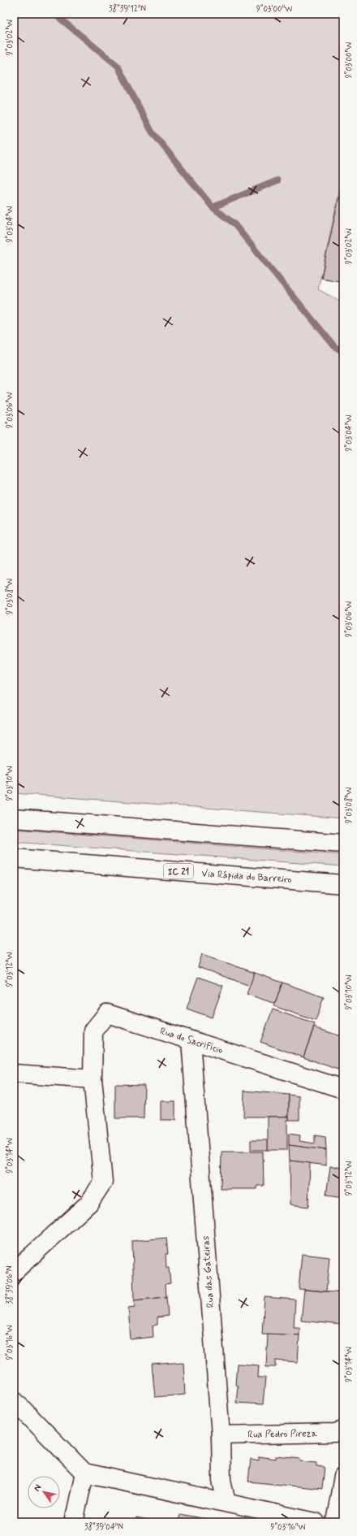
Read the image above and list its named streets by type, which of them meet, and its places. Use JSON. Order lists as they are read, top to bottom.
{
  "streets": {
    "main road": [
      "IC 21",
      "Via Rápida do Barreiro",
      "Rua do Sacrifício",
      "Rua das Gateiras",
      "Rua Pedro Pireza"
    ]
  },
  "crossings": [
    ["Rua do Sacrifício", "Rua das Gateiras"],
    ["Rua das Gateiras", "Rua Pedro Pireza"]
  ],
  "north": "top left",
  "coordinates": [
    "38°39'12\"N",
    "9°03'00\"W",
    "9°03'02\"W",
    "9°03'04\"W",
    "9°03'06\"W",
    "9°03'08\"W",
    "9°03'10\"W",
    "9°03'12\"W",
    "9°03'14\"W",
    "38°39'06\"N",
    "9°03'16\"W",
    "38°39'04\"N"
  ]
}
